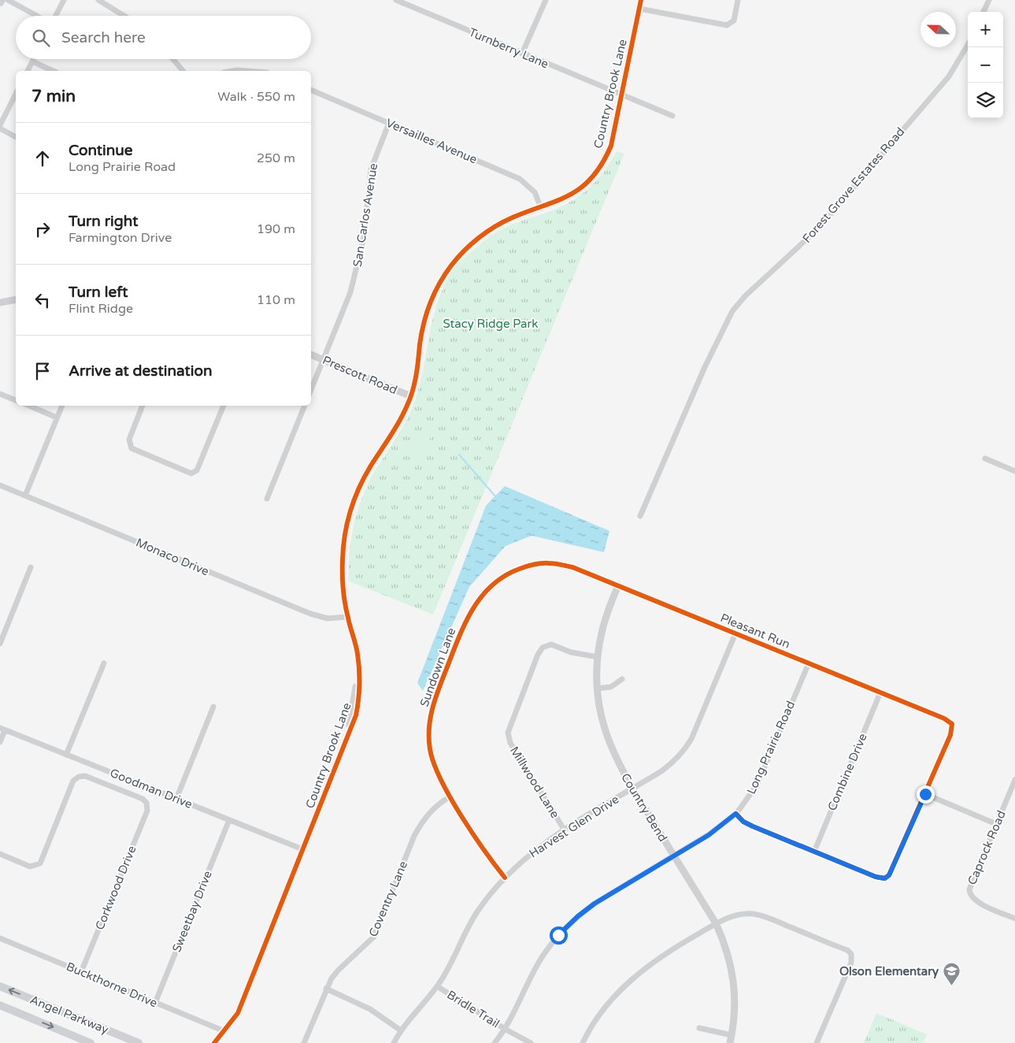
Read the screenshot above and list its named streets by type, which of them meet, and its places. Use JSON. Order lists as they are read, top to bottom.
{
  "streets": {
    "main road": ["Angel Parkway"],
    "street": [
      "Turnberry Lane",
      "Country Brook Lane",
      "Versailles Avenue",
      "Forest Grove Estates Road",
      "San Carlos Avenue",
      "Prescott Road",
      "Monaco Drive",
      "Pleasant Run",
      "Sundown Lane",
      "Long Prairie Road",
      "Combine Drive",
      "Millwood Lane",
      "Goodman Drive",
      "Country Bend",
      "Harvest Glen Drive",
      "Caprock Road",
      "Corkwood Drive",
      "Coventry Lane",
      "Sweetbay Drive",
      "Buckthorne Drive",
      "Bridle Trail"
    ]
  },
  "crossings": [
    ["Turnberry Lane", "Country Brook Lane"],
    ["Country Brook Lane", "Versailles Avenue"],
    ["Country Brook Lane", "Prescott Road"],
    ["Country Brook Lane", "Monaco Drive"],
    ["Country Brook Lane", "Goodman Drive"],
    ["Country Brook Lane", "Buckthorne Drive"],
    ["Versailles Avenue", "San Carlos Avenue"],
    ["San Carlos Avenue", "Prescott Road"],
    ["Pleasant Run", "Sundown Lane"],
    ["Pleasant Run", "Long Prairie Road"],
    ["Pleasant Run", "Combine Drive"],
    ["Pleasant Run", "Country Bend"],
    ["Pleasant Run", "Harvest Glen Drive"],
    ["Sundown Lane", "Harvest Glen Drive"],
    ["Sundown Lane", "Coventry Lane"],
    ["Long Prairie Road", "Country Bend"],
    ["Long Prairie Road", "Bridle Trail"],
    ["Millwood Lane", "Country Bend"],
    ["Millwood Lane", "Harvest Glen Drive"],
    ["Goodman Drive", "Sweetbay Drive"],
    ["Country Bend", "Harvest Glen Drive"],
    ["Harvest Glen Drive", "Bridle Trail"],
    ["Corkwood Drive", "Buckthorne Drive"],
    ["Sweetbay Drive", "Buckthorne Drive"]
  ],
  "parks": ["Stacy Ridge Park"],
  "places": {
    "school or university": ["Olson Elementary"]
  },
  "north": "left",
  "page": {
    "map_buttons": ["+", "−"],
    "search": "Search here",
    "heading": ["7 min", "Walk · 550 m"],
    "list": [
      ["Continue", "Long Prairie Road", "250 m"],
      ["Turn right", "Farmington Drive", "190 m"],
      ["Turn left", "Flint Ridge", "110 m"],
      "Arrive at destination"
    ]
  }
}
